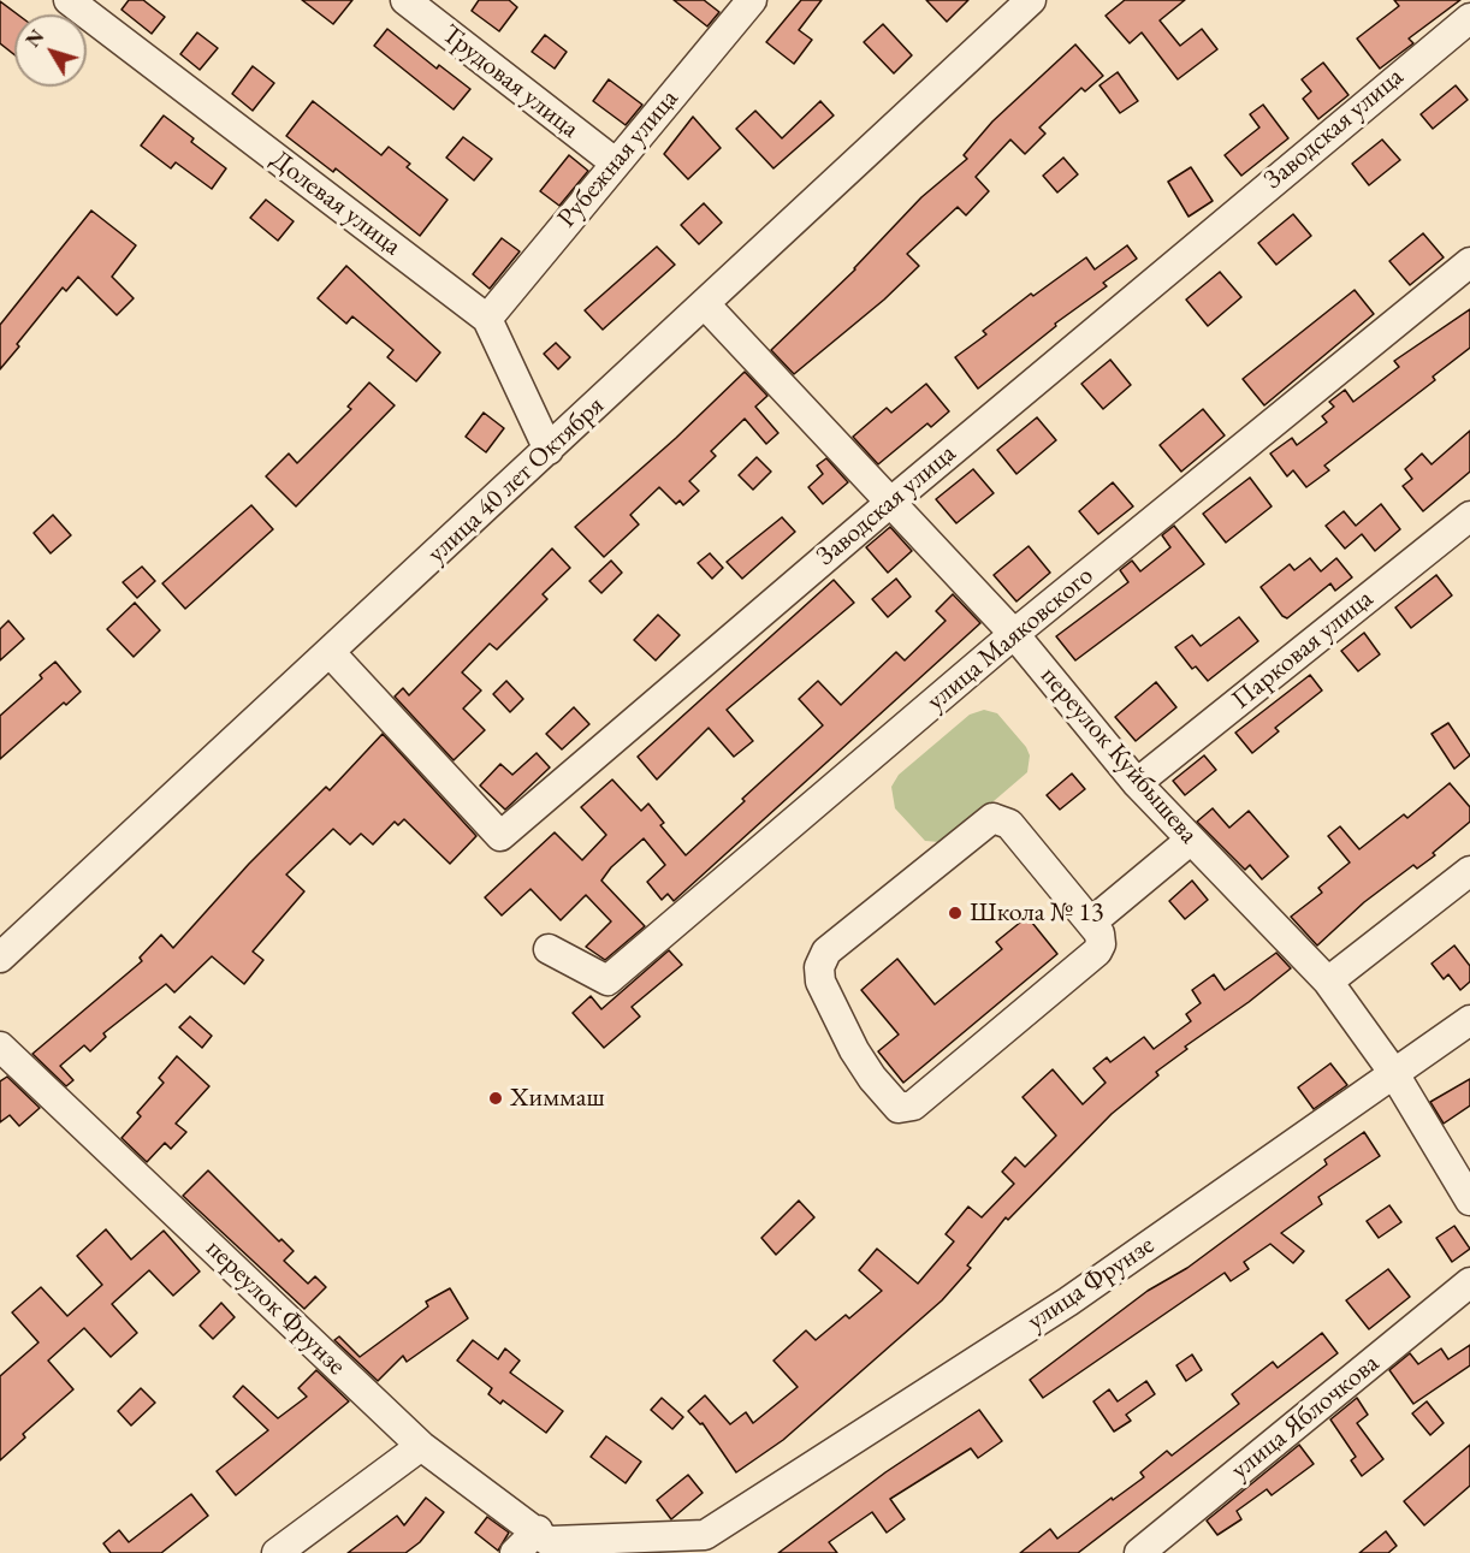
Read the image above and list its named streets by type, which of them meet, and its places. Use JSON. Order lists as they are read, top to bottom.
{
  "streets": {
    "street": [
      "Трудовая улица",
      "Заводская улица",
      "Рубежная улица",
      "Долевая улица",
      "улица 40 лет Октября",
      "улица Маяковского",
      "Парковая улица",
      "переулок Куйбышева",
      "улица Фрунзе",
      "переулок Фрунзе",
      "улица Яблочкова"
    ]
  },
  "crossings": [
    ["Трудовая улица", "Рубежная улица"],
    ["Заводская улица", "улица 40 лет Октября"],
    ["Заводская улица", "переулок Куйбышева"],
    ["Рубежная улица", "Долевая улица"],
    ["Долевая улица", "улица 40 лет Октября"],
    ["улица 40 лет Октября", "переулок Куйбышева"],
    ["улица Маяковского", "переулок Куйбышева"],
    ["Парковая улица", "переулок Куйбышева"],
    ["переулок Куйбышева", "улица Фрунзе"],
    ["улица Фрунзе", "переулок Фрунзе"]
  ],
  "places": ["Школа № 13", "Химмаш"],
  "north": "top left"
}
